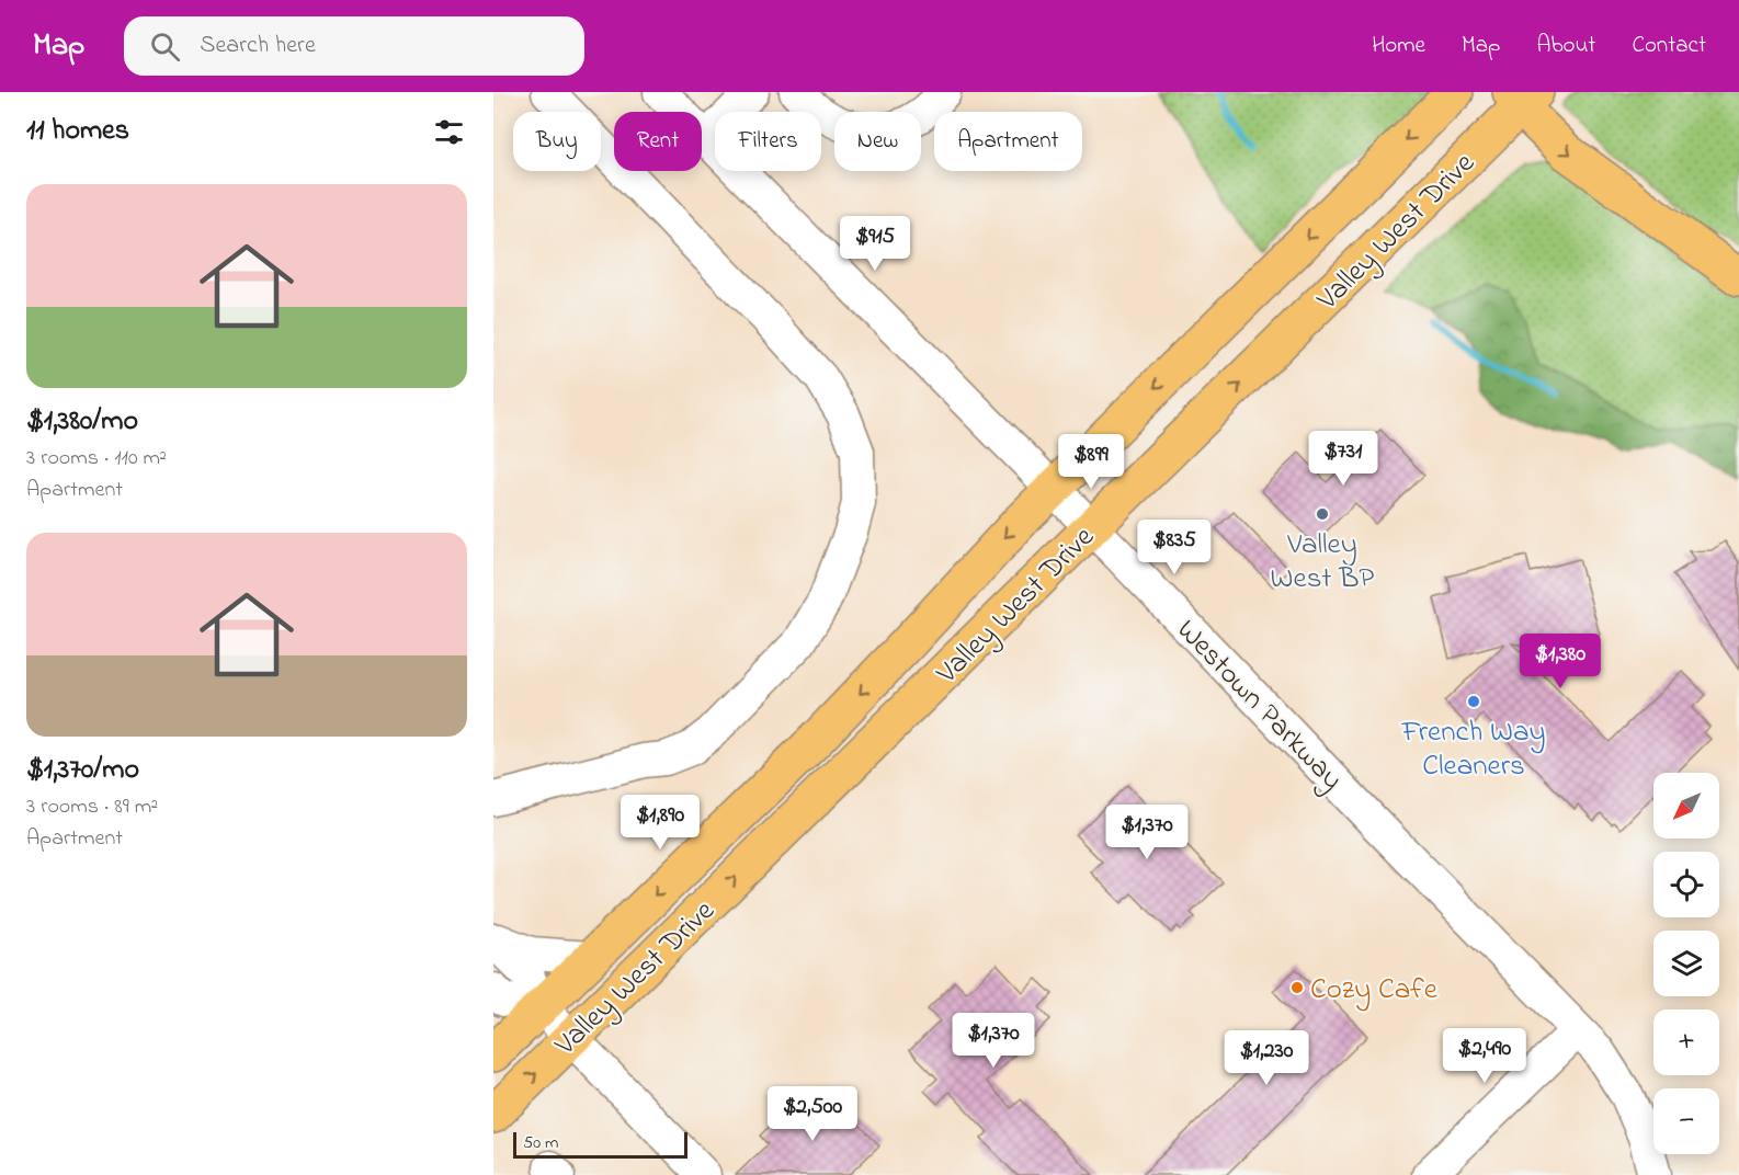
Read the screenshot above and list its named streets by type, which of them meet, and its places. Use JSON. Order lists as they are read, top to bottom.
{
  "streets": {
    "main road": ["Valley West Drive"],
    "street": ["Westown Parkway"]
  },
  "crossings": [
    ["Valley West Drive", "Westown Parkway"]
  ],
  "places": ["Valley West BP", "French Way Cleaners", "Cozy Cafe"],
  "scale_bar": "50 m",
  "north": "bottom left",
  "page": {
    "header": "Map",
    "search": "Search here",
    "nav": [
      "Home",
      "Map",
      "About",
      "Contact"
    ],
    "heading": "11 homes",
    "chip": [
      "Buy",
      "Rent",
      "Filters",
      "New",
      "Apartment"
    ],
    "list": [
      {
        "name": "$1,380/mo",
        "note": "3 rooms · 110 m² · Apartment"
      },
      {
        "name": "$1,370/mo",
        "note": "3 rooms · 89 m² · Apartment"
      }
    ],
    "price": [
      "$915",
      "$731",
      "$899",
      "$835",
      "$1,380",
      "$1,890",
      "$1,370",
      "$1,370",
      "$2,490",
      "$1,230",
      "$2,500"
    ],
    "map_buttons": ["+", "−"],
    "scale": "50 m"
  }
}
